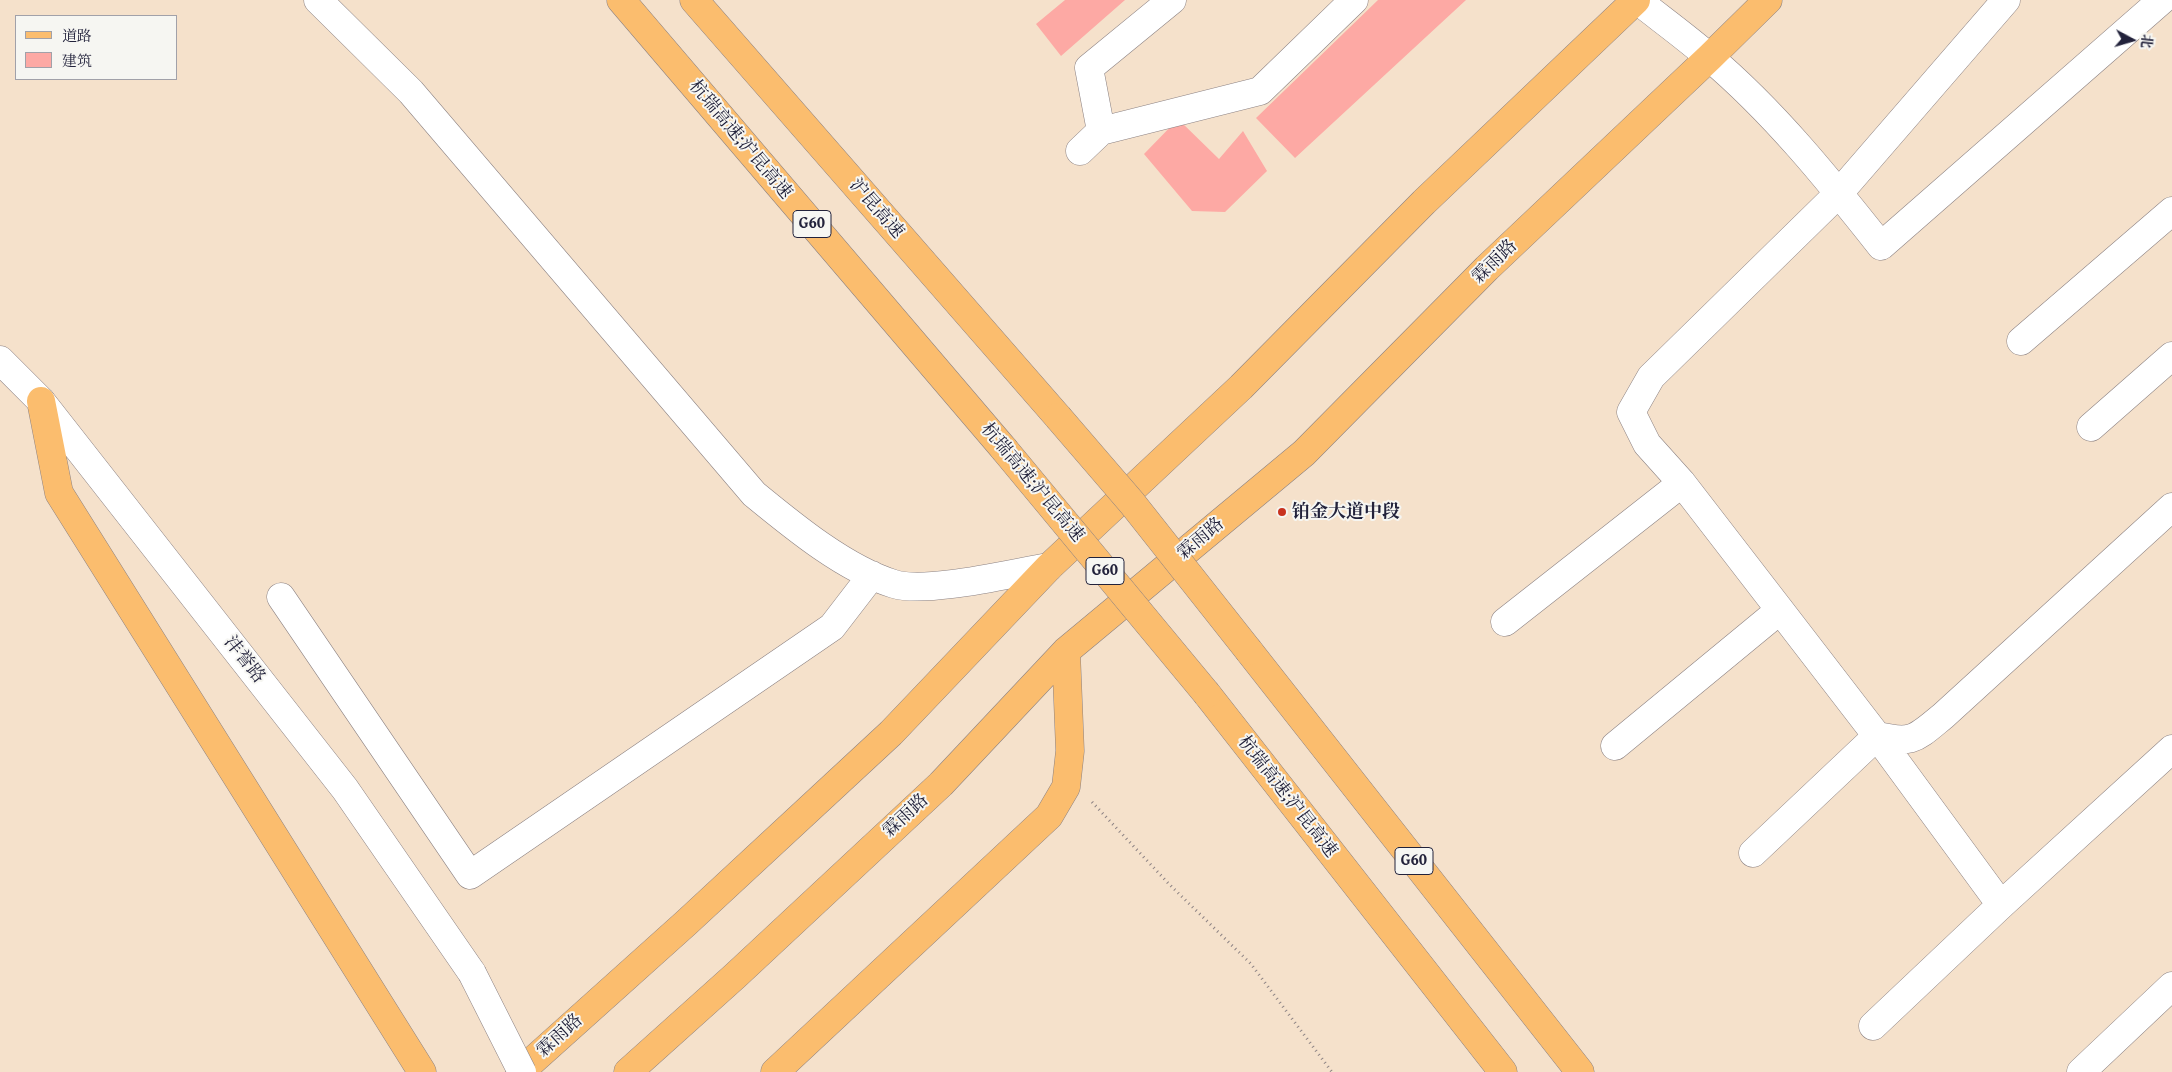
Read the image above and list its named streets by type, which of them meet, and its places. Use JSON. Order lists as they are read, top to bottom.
{
  "streets": {
    "main road": [
      "杭瑞高速;沪昆高速",
      "沪昆高速",
      "G60",
      "霖雨路"
    ],
    "street": ["沣誉路"]
  },
  "crossings": [
    ["霖雨路", "沣誉路"]
  ],
  "places": ["铂金大道中段"],
  "legend": ["道路", "建筑"],
  "north": "right"
}
